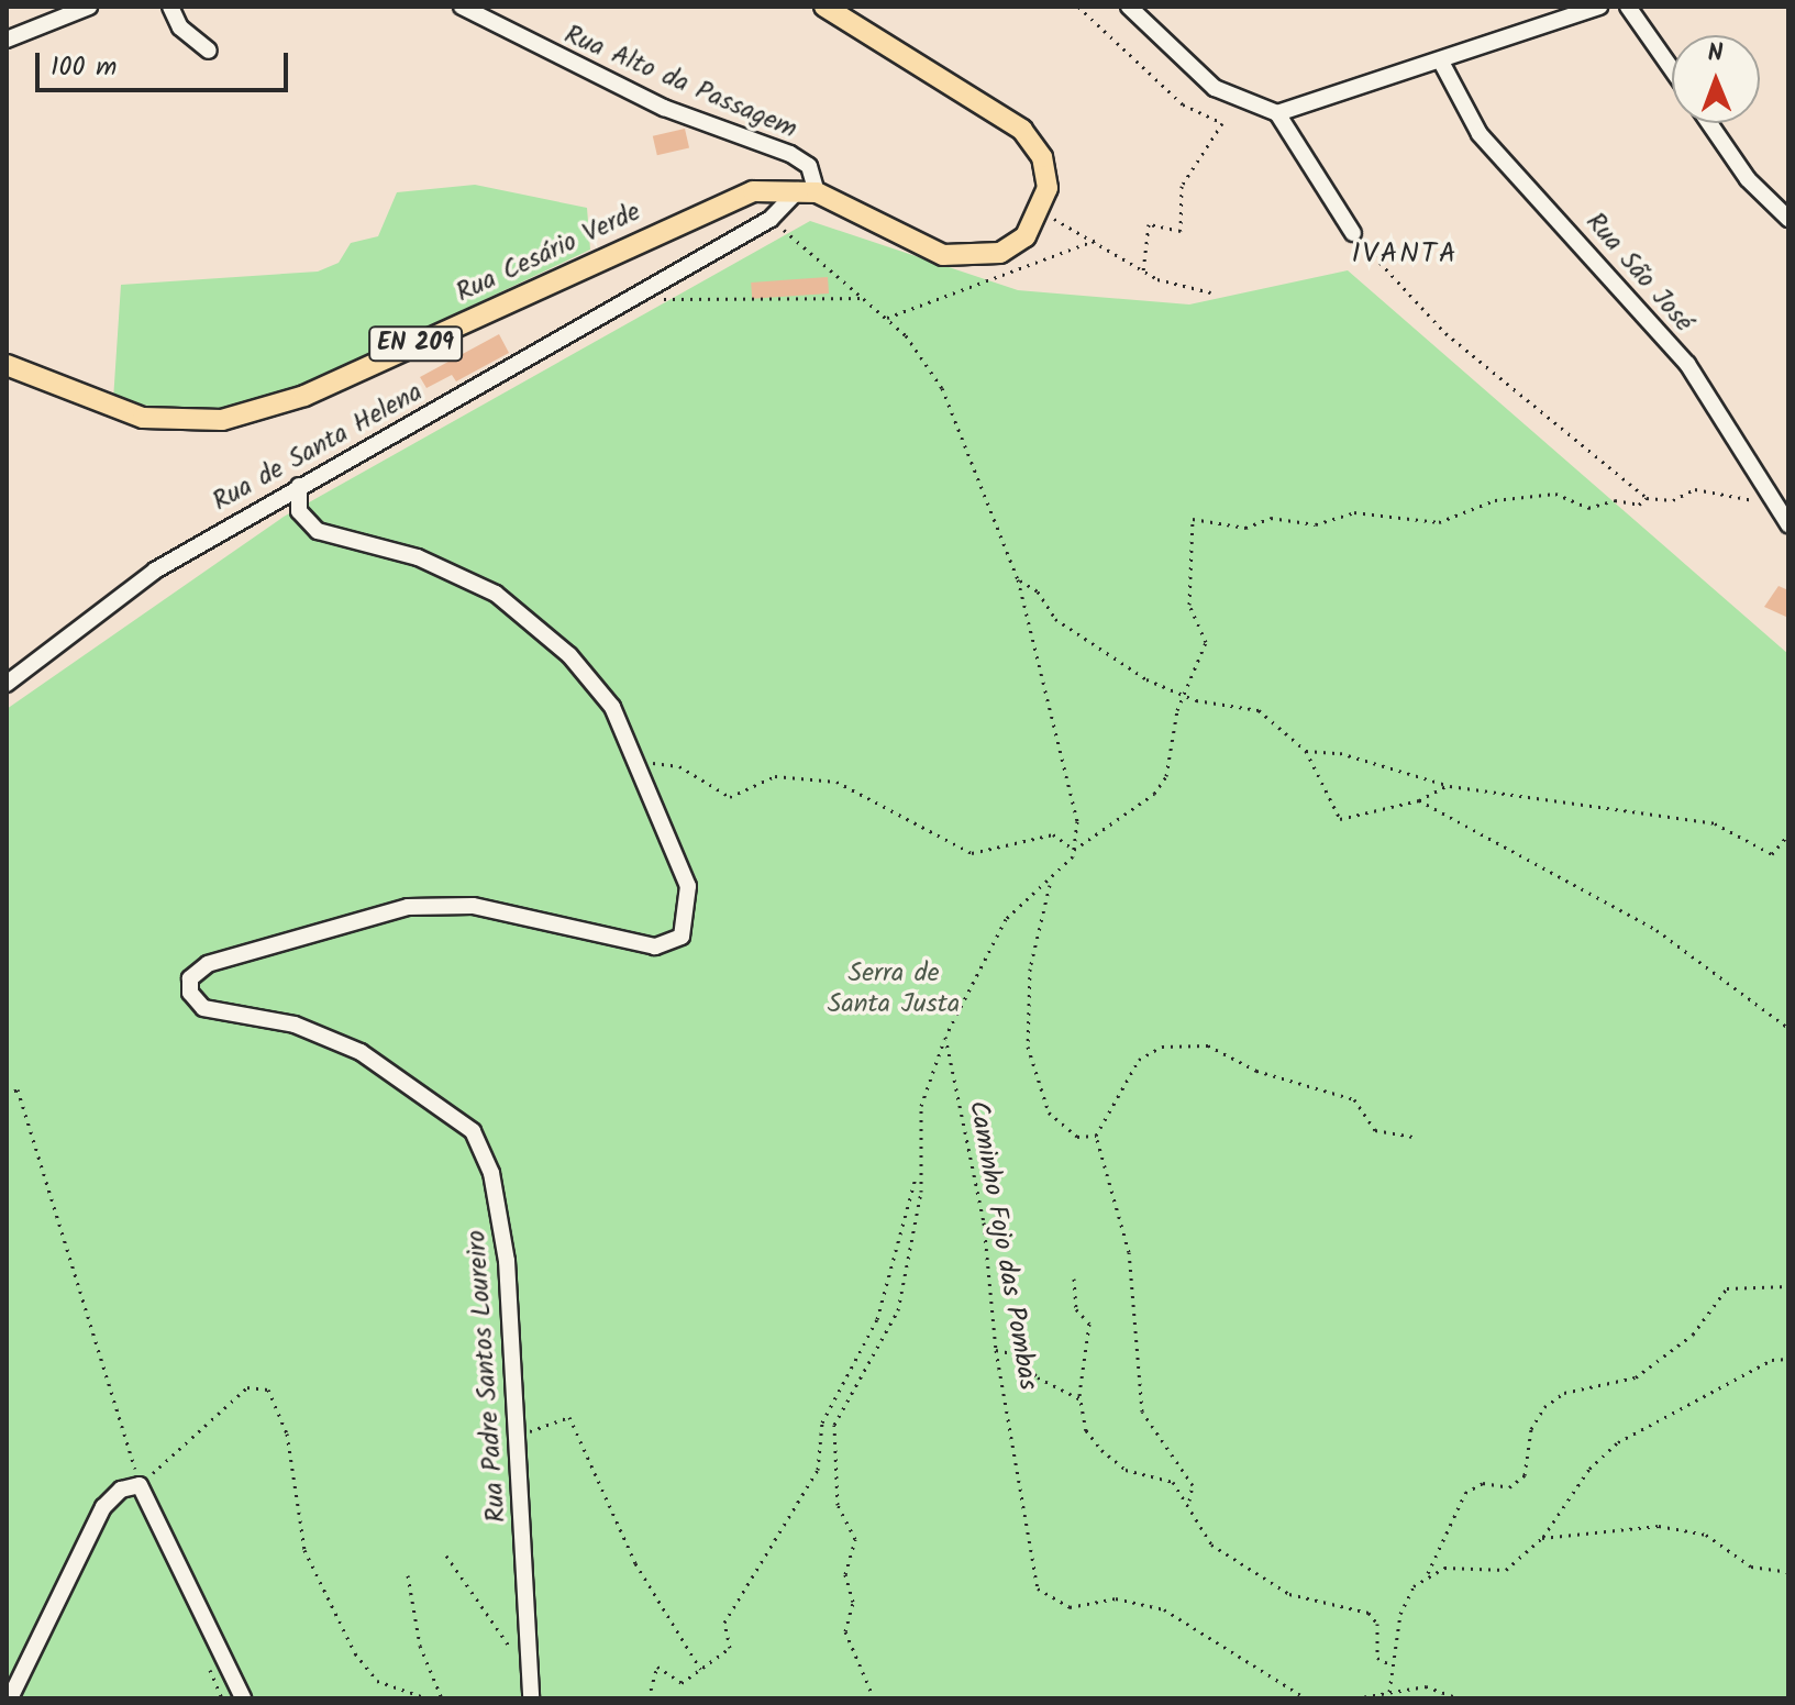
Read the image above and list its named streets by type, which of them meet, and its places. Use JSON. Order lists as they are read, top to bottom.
{
  "streets": {
    "main road": ["Rua Cesário Verde", "EN 209"],
    "street": [
      "Rua Alto da Passagem",
      "Rua São José",
      "Rua de Santa Helena",
      "Rua Padre Santos Loureiro"
    ],
    "path": ["Caminho Fojo das Pombas"]
  },
  "crossings": [
    ["Rua Alto da Passagem", "Rua Cesário Verde"],
    ["Rua Alto da Passagem", "EN 209"],
    ["Rua Alto da Passagem", "Rua de Santa Helena"],
    ["Rua Cesário Verde", "EN 209"],
    ["Rua Cesário Verde", "Rua de Santa Helena"],
    ["EN 209", "Rua de Santa Helena"],
    ["Rua de Santa Helena", "Rua Padre Santos Loureiro"]
  ],
  "districts": ["IVANTA"],
  "parks": ["Serra de Santa Justa"],
  "scale_bar": "100 m",
  "north": "top"
}
